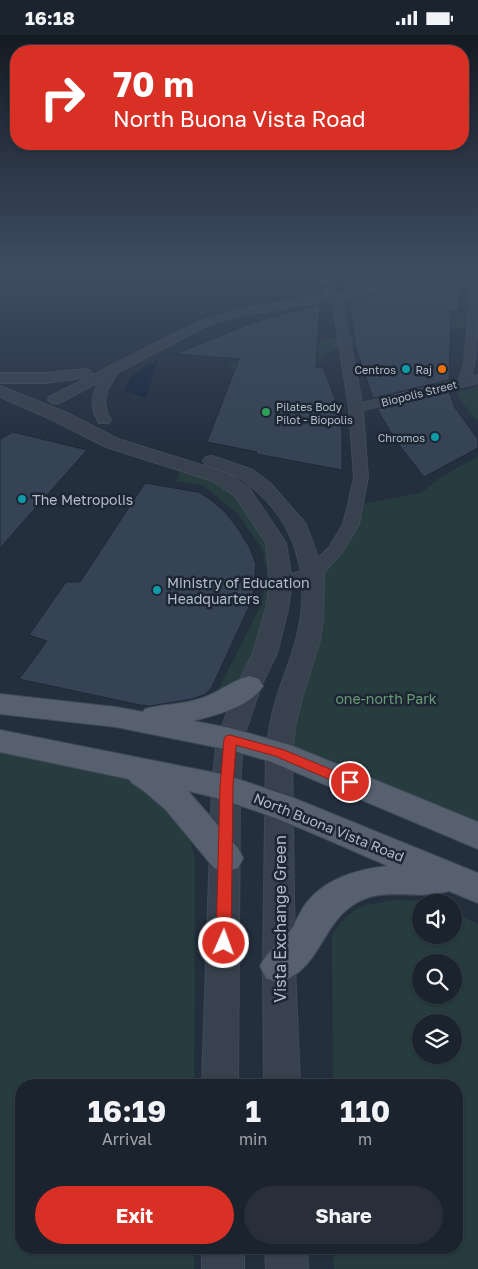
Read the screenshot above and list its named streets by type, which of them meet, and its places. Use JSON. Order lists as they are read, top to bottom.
{
  "streets": {
    "main road": ["North Buona Vista Road"],
    "street": ["Biopolis Street", "Vista Exchange Green"]
  },
  "crossings": [
    ["North Buona Vista Road", "Vista Exchange Green"]
  ],
  "parks": ["one-north Park"],
  "places": [
    "Centros",
    "Raj",
    "Pilates Body Pilot - Biopolis",
    "Chromos",
    "The Metropolis",
    "Ministry of Education Headquarters"
  ],
  "page": {
    "status": "16:18",
    "turn": ["70 m", "North Buona Vista Road"],
    "eta": [
      "16:19",
      "Arrival",
      "1",
      "min",
      "110",
      "m"
    ],
    "buttons": ["Exit", "Share"]
  }
}
